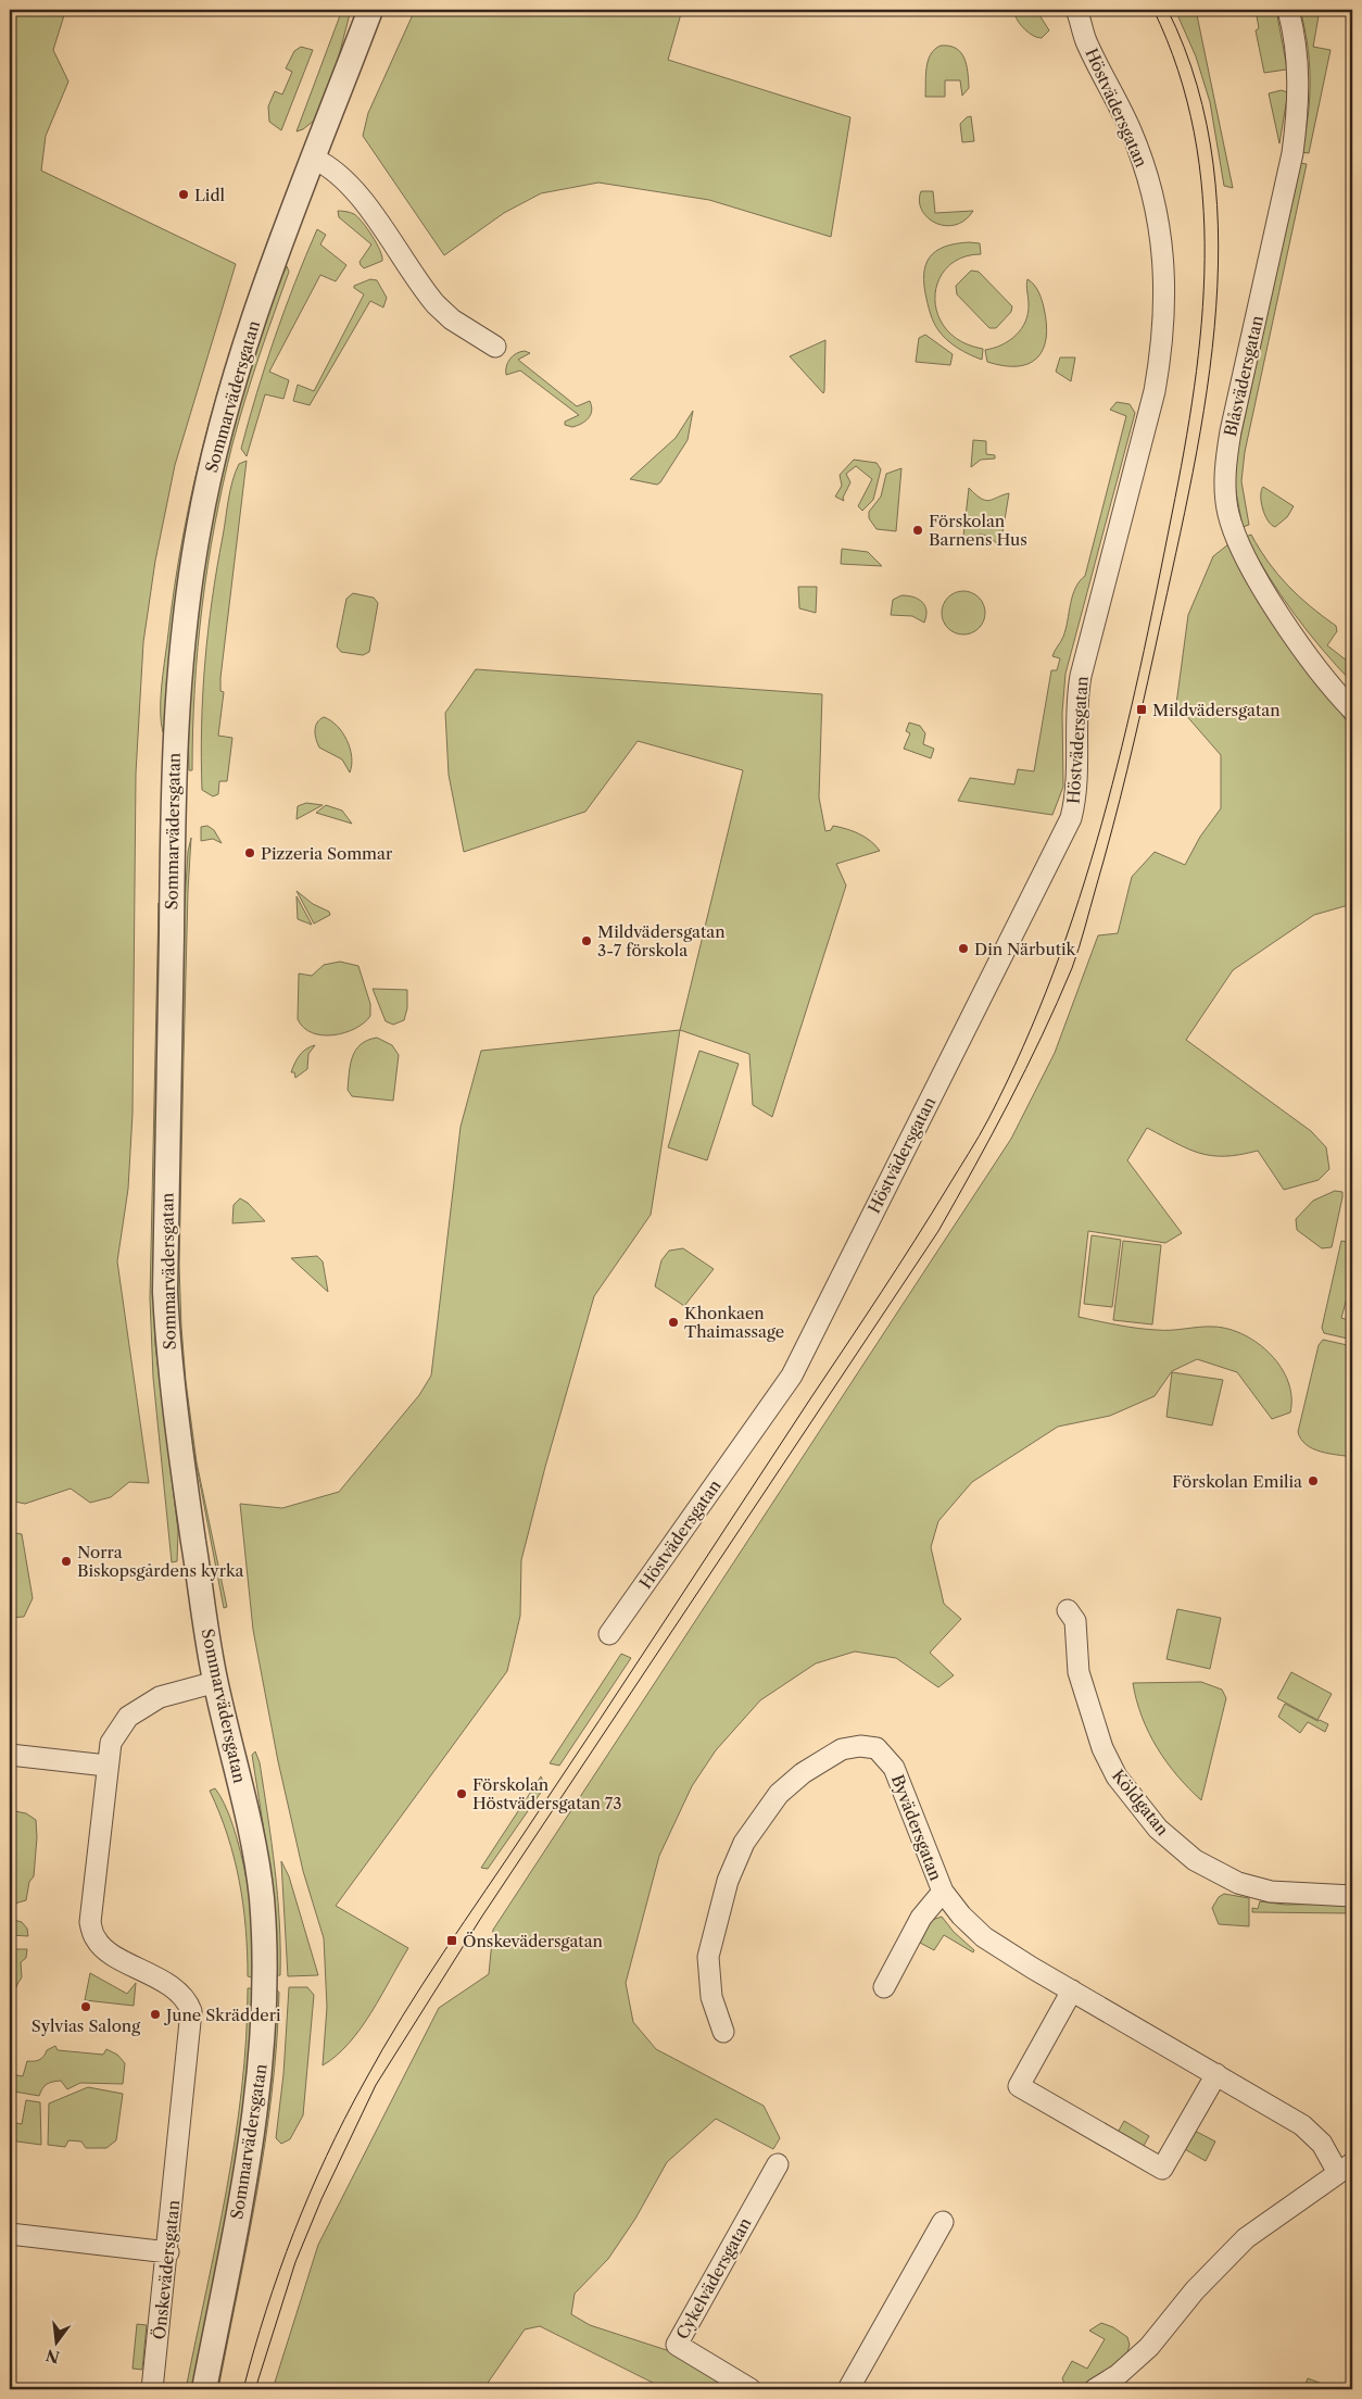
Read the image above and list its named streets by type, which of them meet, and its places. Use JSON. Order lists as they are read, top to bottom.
{
  "streets": {
    "street": [
      "Höstvädersgatan",
      "Blåsvädersgatan",
      "Sommarvädersgatan",
      "Köldgatan",
      "Byvädersgatan",
      "Önskevädersgatan",
      "Cykelvädersgatan"
    ]
  },
  "crossings": [
    ["Sommarvädersgatan", "Önskevädersgatan"]
  ],
  "places": {
    "other": [
      "Lidl",
      "Förskolan Barnens Hus",
      "Pizzeria Sommar",
      "Mildvädersgatan 3-7 förskola",
      "Din Närbutik",
      "Khonkaen Thaimassage",
      "Förskolan Emilia",
      "Norra Biskopsgårdens kyrka",
      "Förskolan Höstvädersgatan 73",
      "Sylvias Salong",
      "June Skrädderi"
    ],
    "transit": ["Mildvädersgatan", "Önskevädersgatan"]
  },
  "north": "bottom"
}
